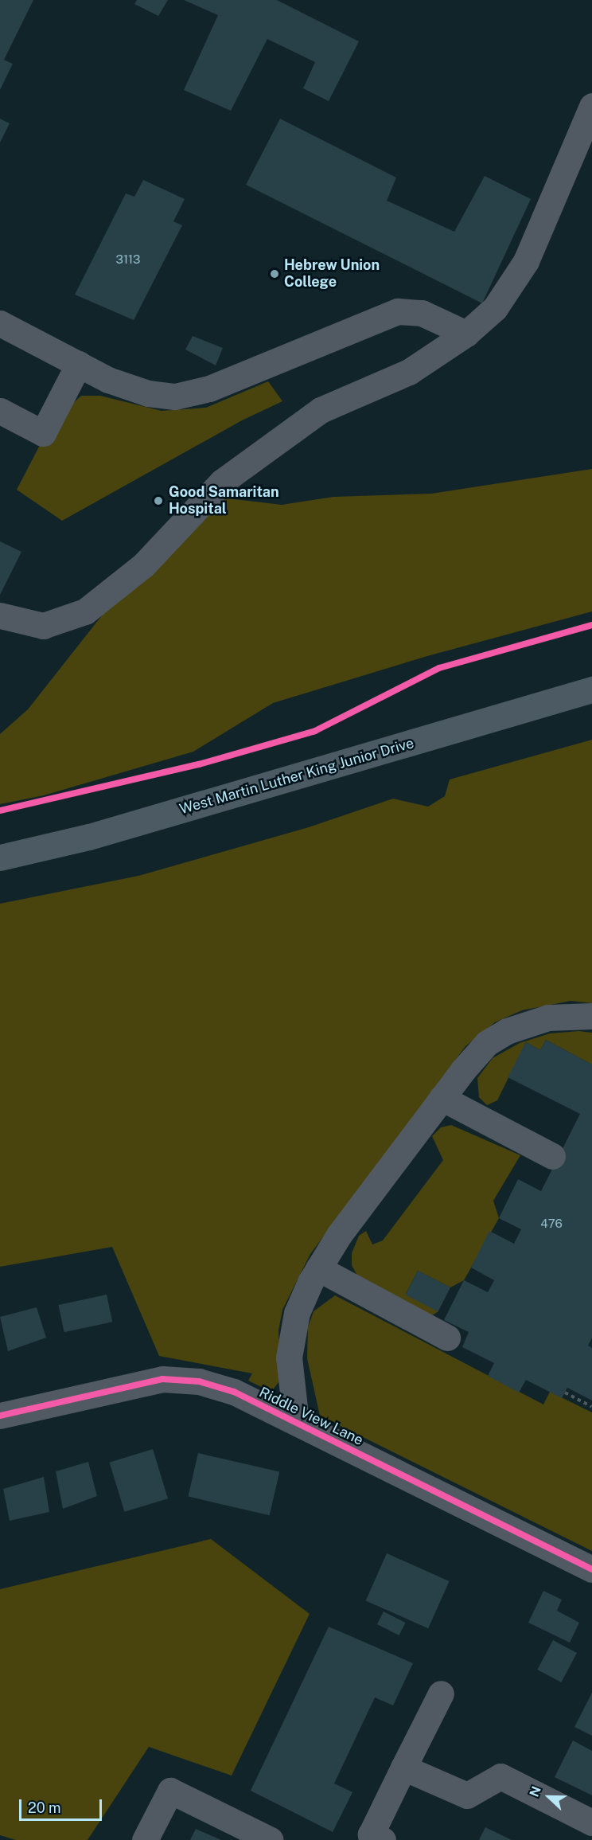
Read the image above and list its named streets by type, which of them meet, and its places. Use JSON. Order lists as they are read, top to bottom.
{
  "streets": {
    "main road": ["West Martin Luther King Junior Drive"],
    "street": ["Riddle View Lane"]
  },
  "places": ["Hebrew Union College", "Good Samaritan Hospital"],
  "house_numbers": ["3113", "476"],
  "scale_bar": "20 m",
  "north": "left"
}
